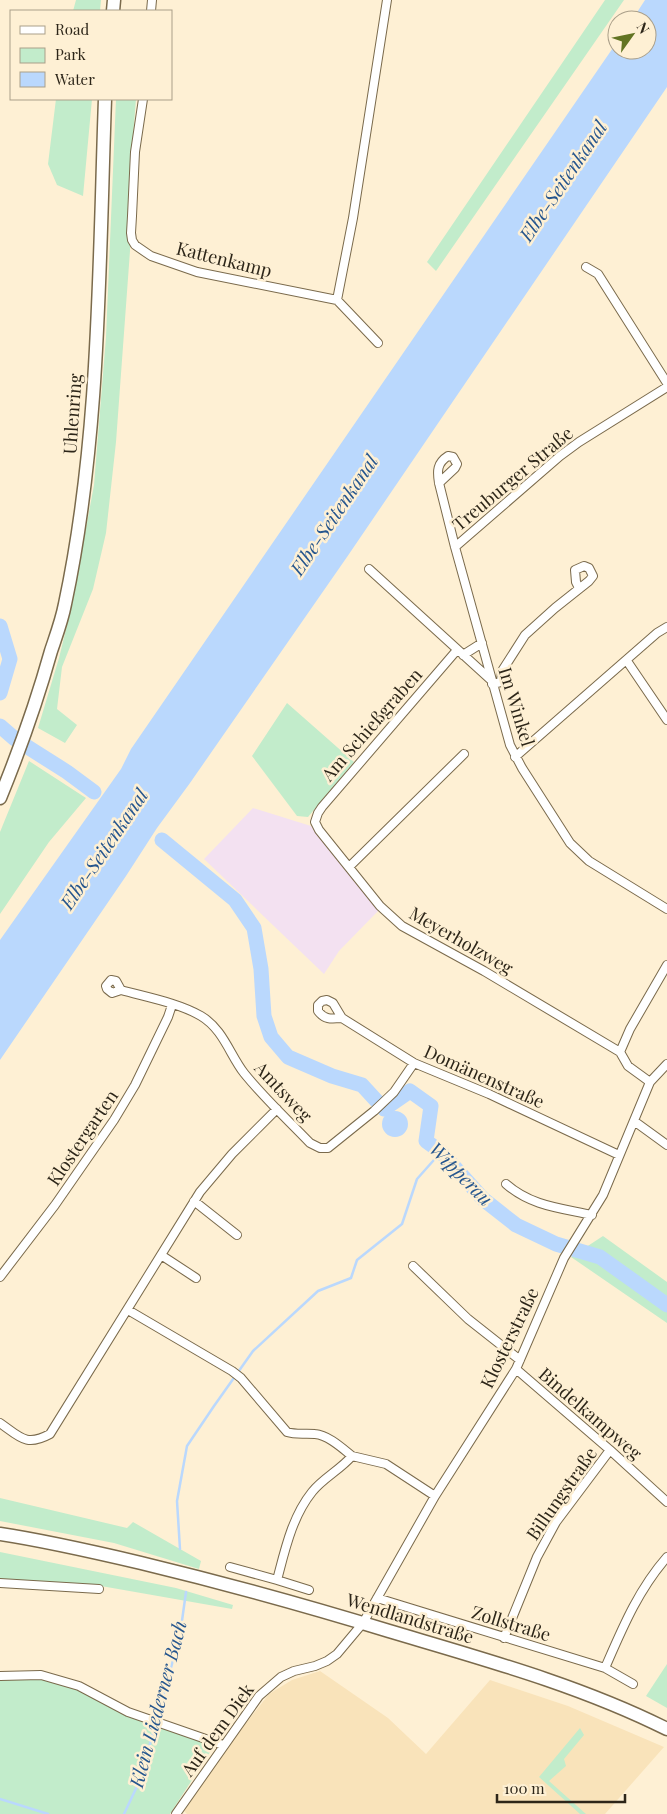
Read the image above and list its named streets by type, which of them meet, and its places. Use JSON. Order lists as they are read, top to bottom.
{
  "streets": {
    "main road": ["Uhlenring", "Wendlandstraße"],
    "street": [
      "Kattenkamp",
      "Treuburger Straße",
      "Im Winkel",
      "Am Schießgraben",
      "Meyerholzweg",
      "Domänenstraße",
      "Amtsweg",
      "Klostergarten",
      "Klosterstraße",
      "Bindelkampweg",
      "Billungstraße",
      "Zollstraße",
      "Auf dem Diek"
    ]
  },
  "crossings": [
    ["Treuburger Straße", "Im Winkel"],
    ["Im Winkel", "Am Schießgraben"],
    ["Am Schießgraben", "Meyerholzweg"],
    ["Domänenstraße", "Amtsweg"],
    ["Domänenstraße", "Klosterstraße"],
    ["Amtsweg", "Klostergarten"],
    ["Klosterstraße", "Bindelkampweg"],
    ["Klosterstraße", "Wendlandstraße"],
    ["Klosterstraße", "Zollstraße"],
    ["Klosterstraße", "Auf dem Diek"],
    ["Bindelkampweg", "Billungstraße"],
    ["Billungstraße", "Zollstraße"],
    ["Wendlandstraße", "Auf dem Diek"]
  ],
  "water": ["Elbe-Seitenkanal", "Wipperau", "Klein Liederner Bach"],
  "legend": ["Road", "Park", "Water"],
  "scale_bar": "100 m",
  "north": "top right"
}
